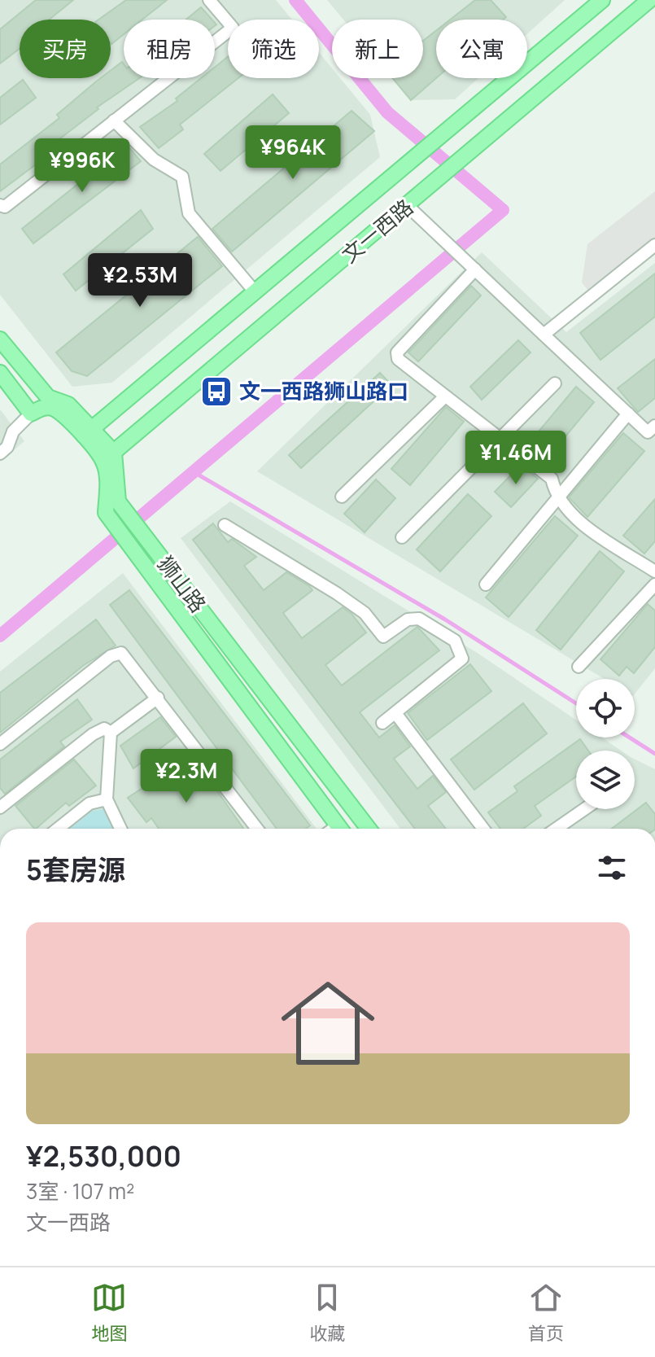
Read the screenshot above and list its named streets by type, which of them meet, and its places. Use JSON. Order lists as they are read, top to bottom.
{
  "streets": {
    "main road": ["文一西路", "狮山路"]
  },
  "crossings": [
    ["文一西路", "狮山路"]
  ],
  "places": {
    "bus stop": ["文一西路狮山路口"]
  },
  "page": {
    "chip": [
      "买房",
      "租房",
      "筛选",
      "新上",
      "公寓"
    ],
    "price": [
      "¥964K",
      "¥996K",
      "¥2.53M",
      "¥1.46M",
      "¥2.3M"
    ],
    "heading": "5套房源",
    "list": [
      {
        "name": "¥2,530,000",
        "note": "3室 · 107 m² · 文一西路"
      }
    ],
    "tabs": ["地图", "收藏", "首页"]
  }
}
